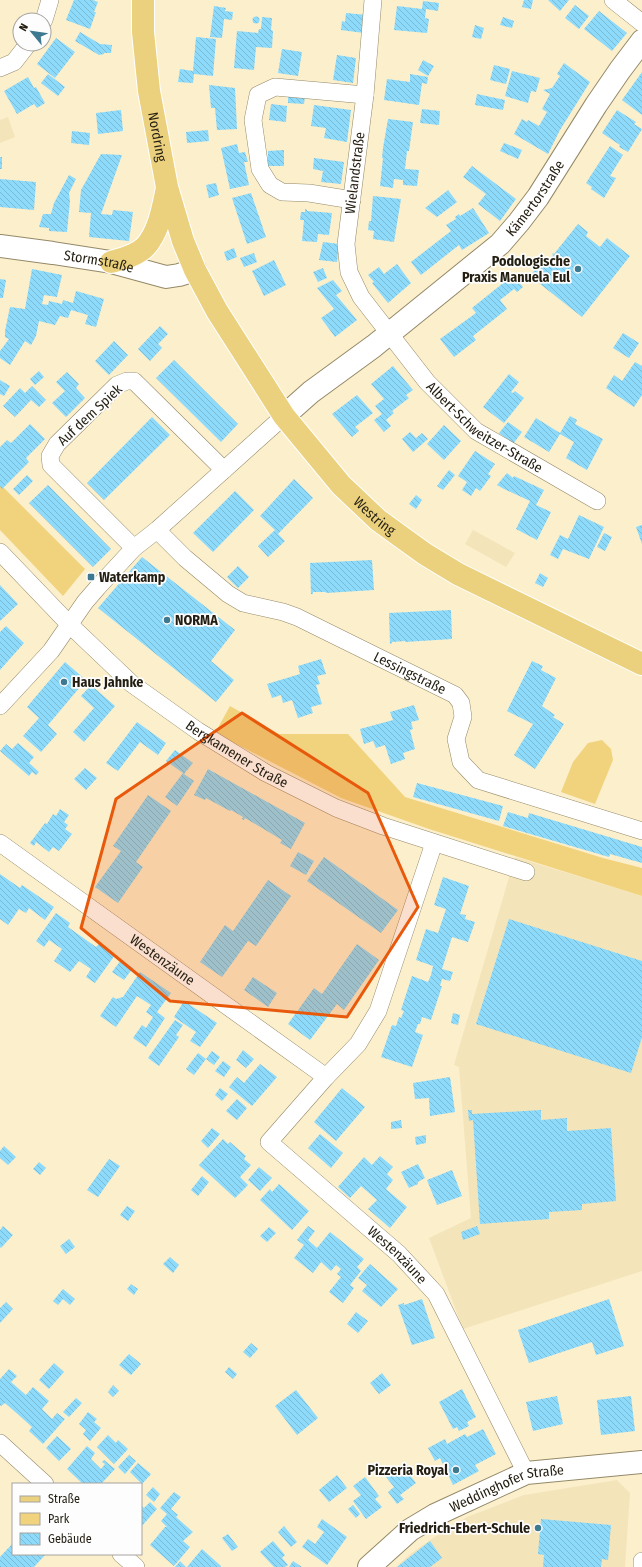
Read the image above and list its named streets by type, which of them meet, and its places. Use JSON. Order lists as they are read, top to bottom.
{
  "streets": {
    "main road": ["Nordring", "Westring"],
    "street": [
      "Wielandstraße",
      "Kämertorstraße",
      "Stormstraße",
      "Auf dem Spiek",
      "Albert-Schweitzer-Straße",
      "Lessingstraße",
      "Bergkamener Straße",
      "Westenzäune",
      "Weddinghofer Straße"
    ]
  },
  "crossings": [
    ["Nordring", "Stormstraße"],
    ["Nordring", "Westring"],
    ["Wielandstraße", "Kämertorstraße"],
    ["Wielandstraße", "Albert-Schweitzer-Straße"],
    ["Kämertorstraße", "Albert-Schweitzer-Straße"],
    ["Kämertorstraße", "Westring"],
    ["Stormstraße", "Westring"],
    ["Bergkamener Straße", "Westenzäune"],
    ["Westenzäune", "Weddinghofer Straße"]
  ],
  "places": {
    "other": [
      "Podologische Praxis Manuela Eul",
      "NORMA",
      "Haus Jahnke",
      "Pizzeria Royal",
      "Friedrich-Ebert-Schule"
    ],
    "transit": ["Waterkamp"]
  },
  "legend": ["Straße", "Park", "Gebäude"],
  "north": "top left"
}
